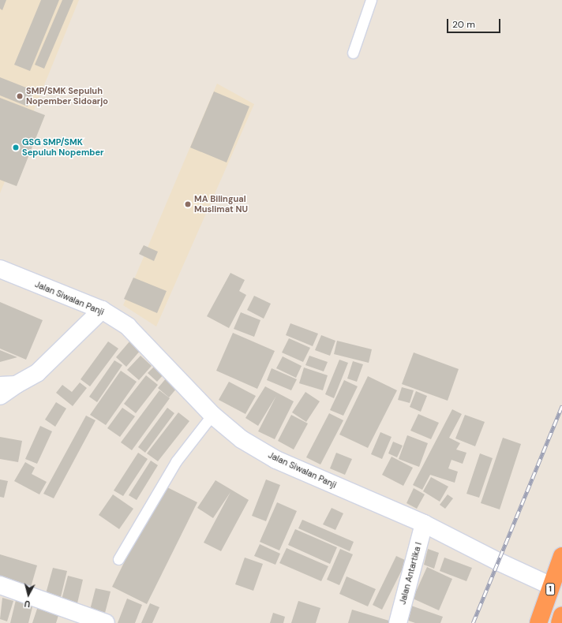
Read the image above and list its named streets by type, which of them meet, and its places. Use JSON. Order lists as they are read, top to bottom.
{
  "streets": {
    "highway": ["1"],
    "street": ["Jalan Siwalan Panji", "Jalan Antartika I"]
  },
  "crossings": [
    ["Jalan Siwalan Panji", "Jalan Antartika I"],
    ["Jalan Siwalan Panji", "1"]
  ],
  "places": ["SMP/SMK Sepuluh Nopember Sidoarjo", "GSG SMP/SMK Sepuluh Nopember", "MA Bilingual Muslimat NU"],
  "scale_bar": "20 m",
  "north": "bottom"
}
